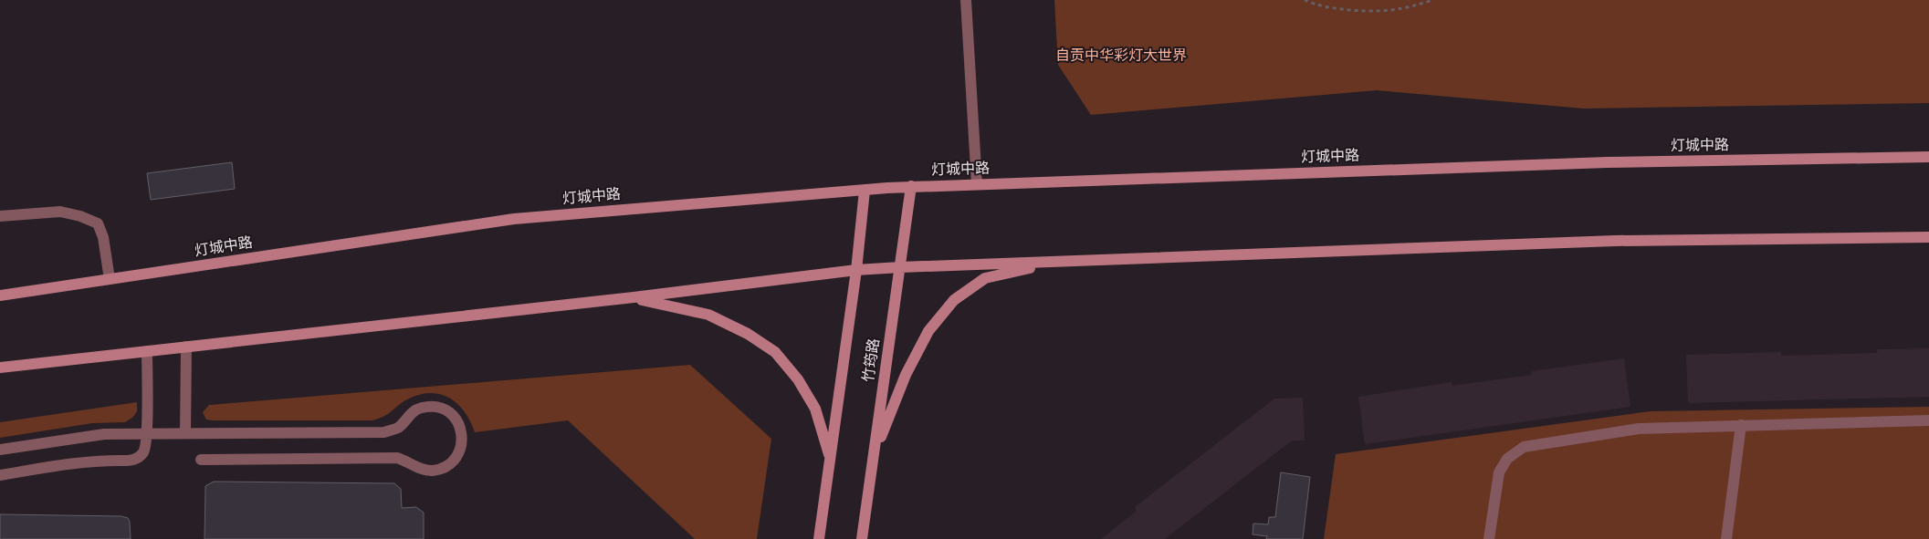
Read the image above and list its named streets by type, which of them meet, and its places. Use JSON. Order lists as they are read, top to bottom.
{
  "streets": {
    "main road": ["灯城中路", "竹筠路"]
  },
  "crossings": [
    ["灯城中路", "竹筠路"]
  ],
  "parks": ["自贡中华彩灯大世界"]
}
